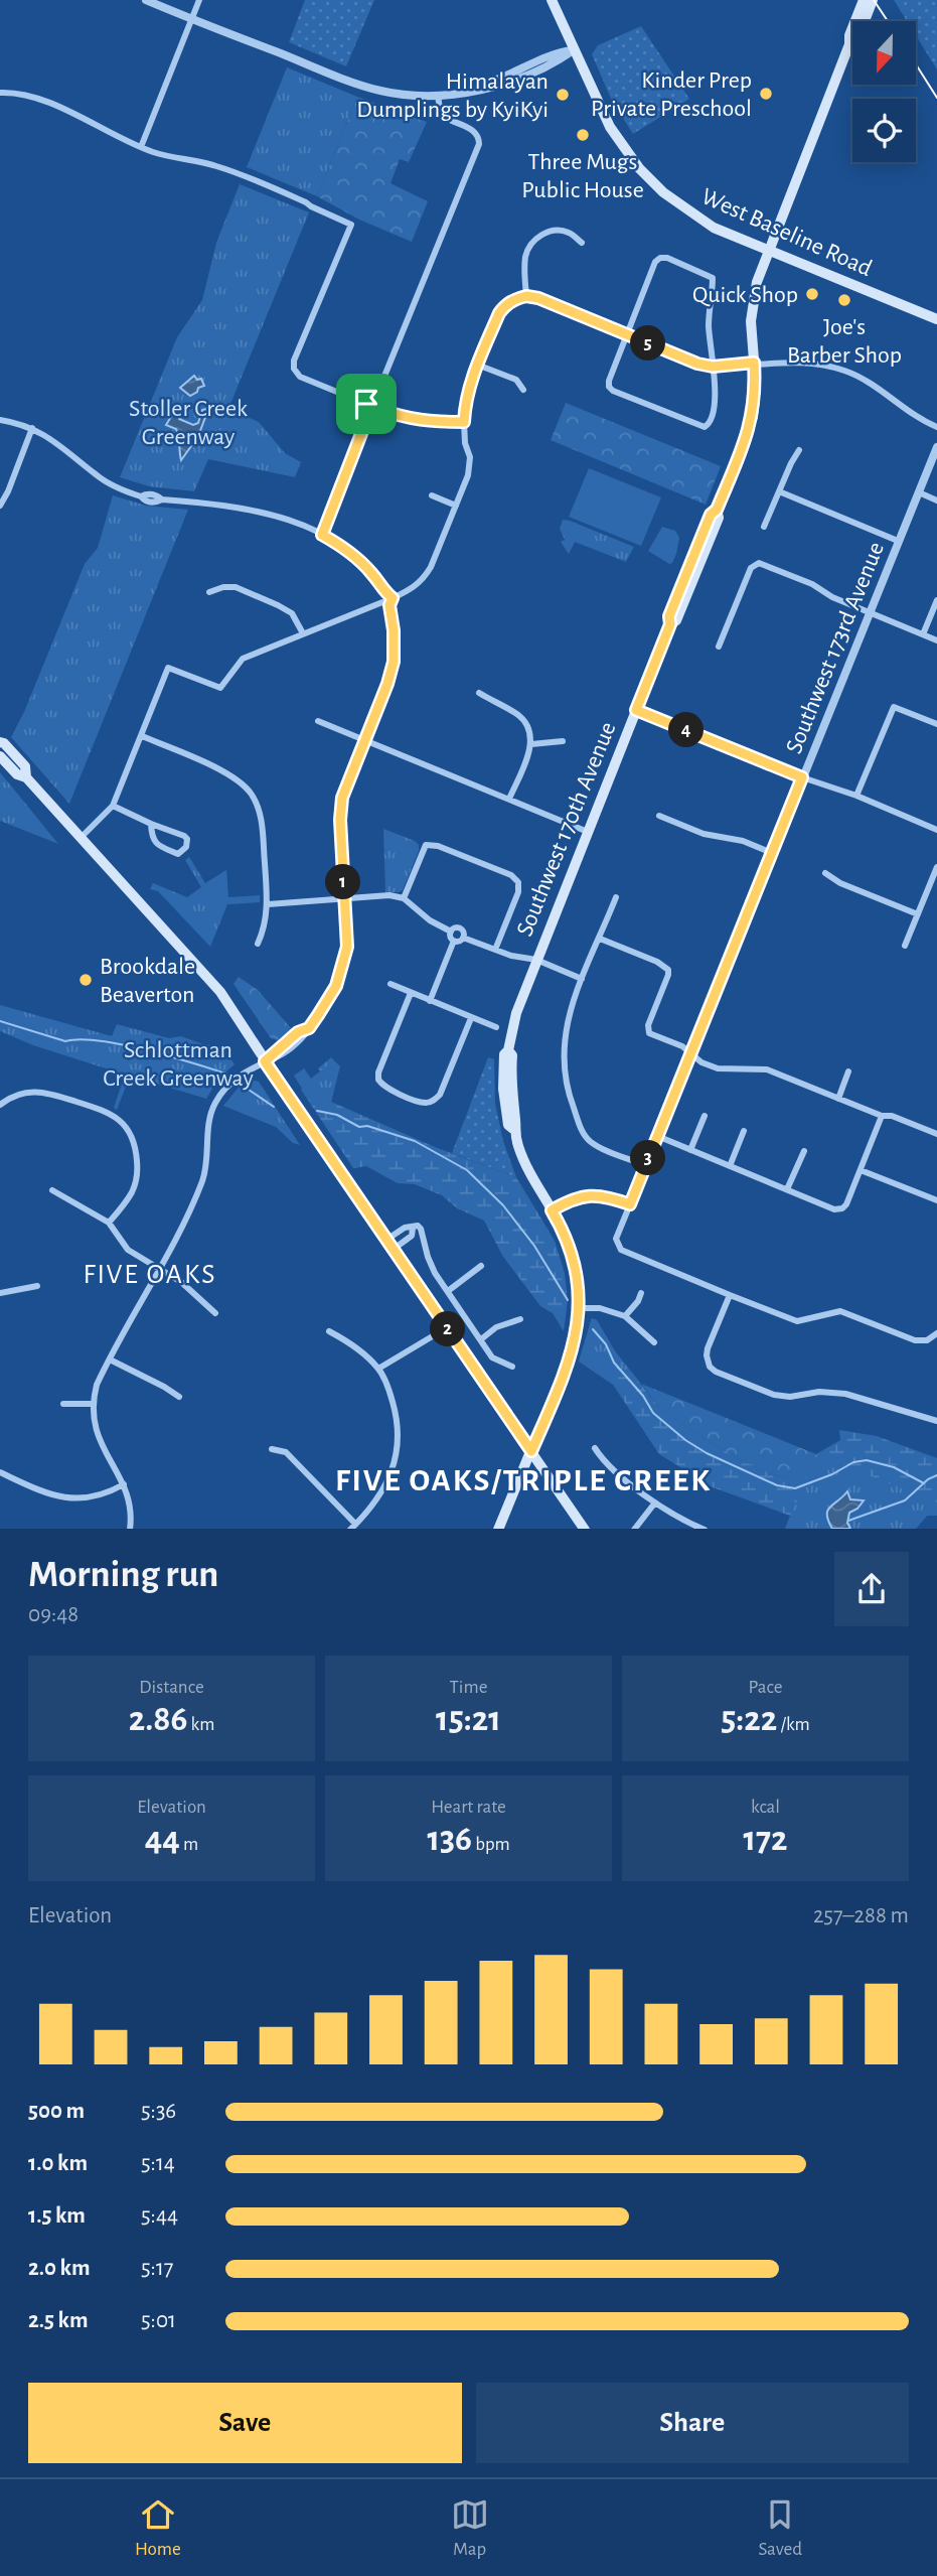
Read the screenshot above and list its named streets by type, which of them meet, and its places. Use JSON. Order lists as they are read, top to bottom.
{
  "streets": {
    "main road": ["West Baseline Road", "Southwest 170th Avenue"],
    "street": ["Southwest 173rd Avenue"]
  },
  "crossings": [
    ["West Baseline Road", "Southwest 170th Avenue"]
  ],
  "districts": ["FIVE OAKS", "FIVE OAKS/TRIPLE CREEK"],
  "parks": ["Stoller Creek Greenway", "Schlottman Creek Greenway"],
  "places": [
    "Kinder Prep Private Preschool",
    "Himalayan Dumplings by KyiKyi",
    "Three Mugs Public House",
    "Quick Shop",
    "Joe's Barber Shop",
    "Brookdale Beaverton"
  ],
  "north": "bottom",
  "page": {
    "pins": [
      "5",
      "4",
      "1",
      "3",
      "2"
    ],
    "heading": ["Morning run", "09:48"],
    "stats": [
      ["Distance", "2.86 km"],
      ["Time", "15:21"],
      ["Pace", "5:22 /km"],
      ["Elevation", "44 m"],
      ["Heart rate", "136 bpm"],
      ["kcal", "172"]
    ],
    "chart": ["Elevation", "257–288 m"],
    "list": [
      {
        "name": "500 m",
        "note": "5:36"
      },
      {
        "name": "1.0 km",
        "note": "5:14"
      },
      {
        "name": "1.5 km",
        "note": "5:44"
      },
      {
        "name": "2.0 km",
        "note": "5:17"
      },
      {
        "name": "2.5 km",
        "note": "5:01"
      }
    ],
    "buttons": ["Save", "Share"],
    "tabs": ["Home", "Map", "Saved"]
  }
}
